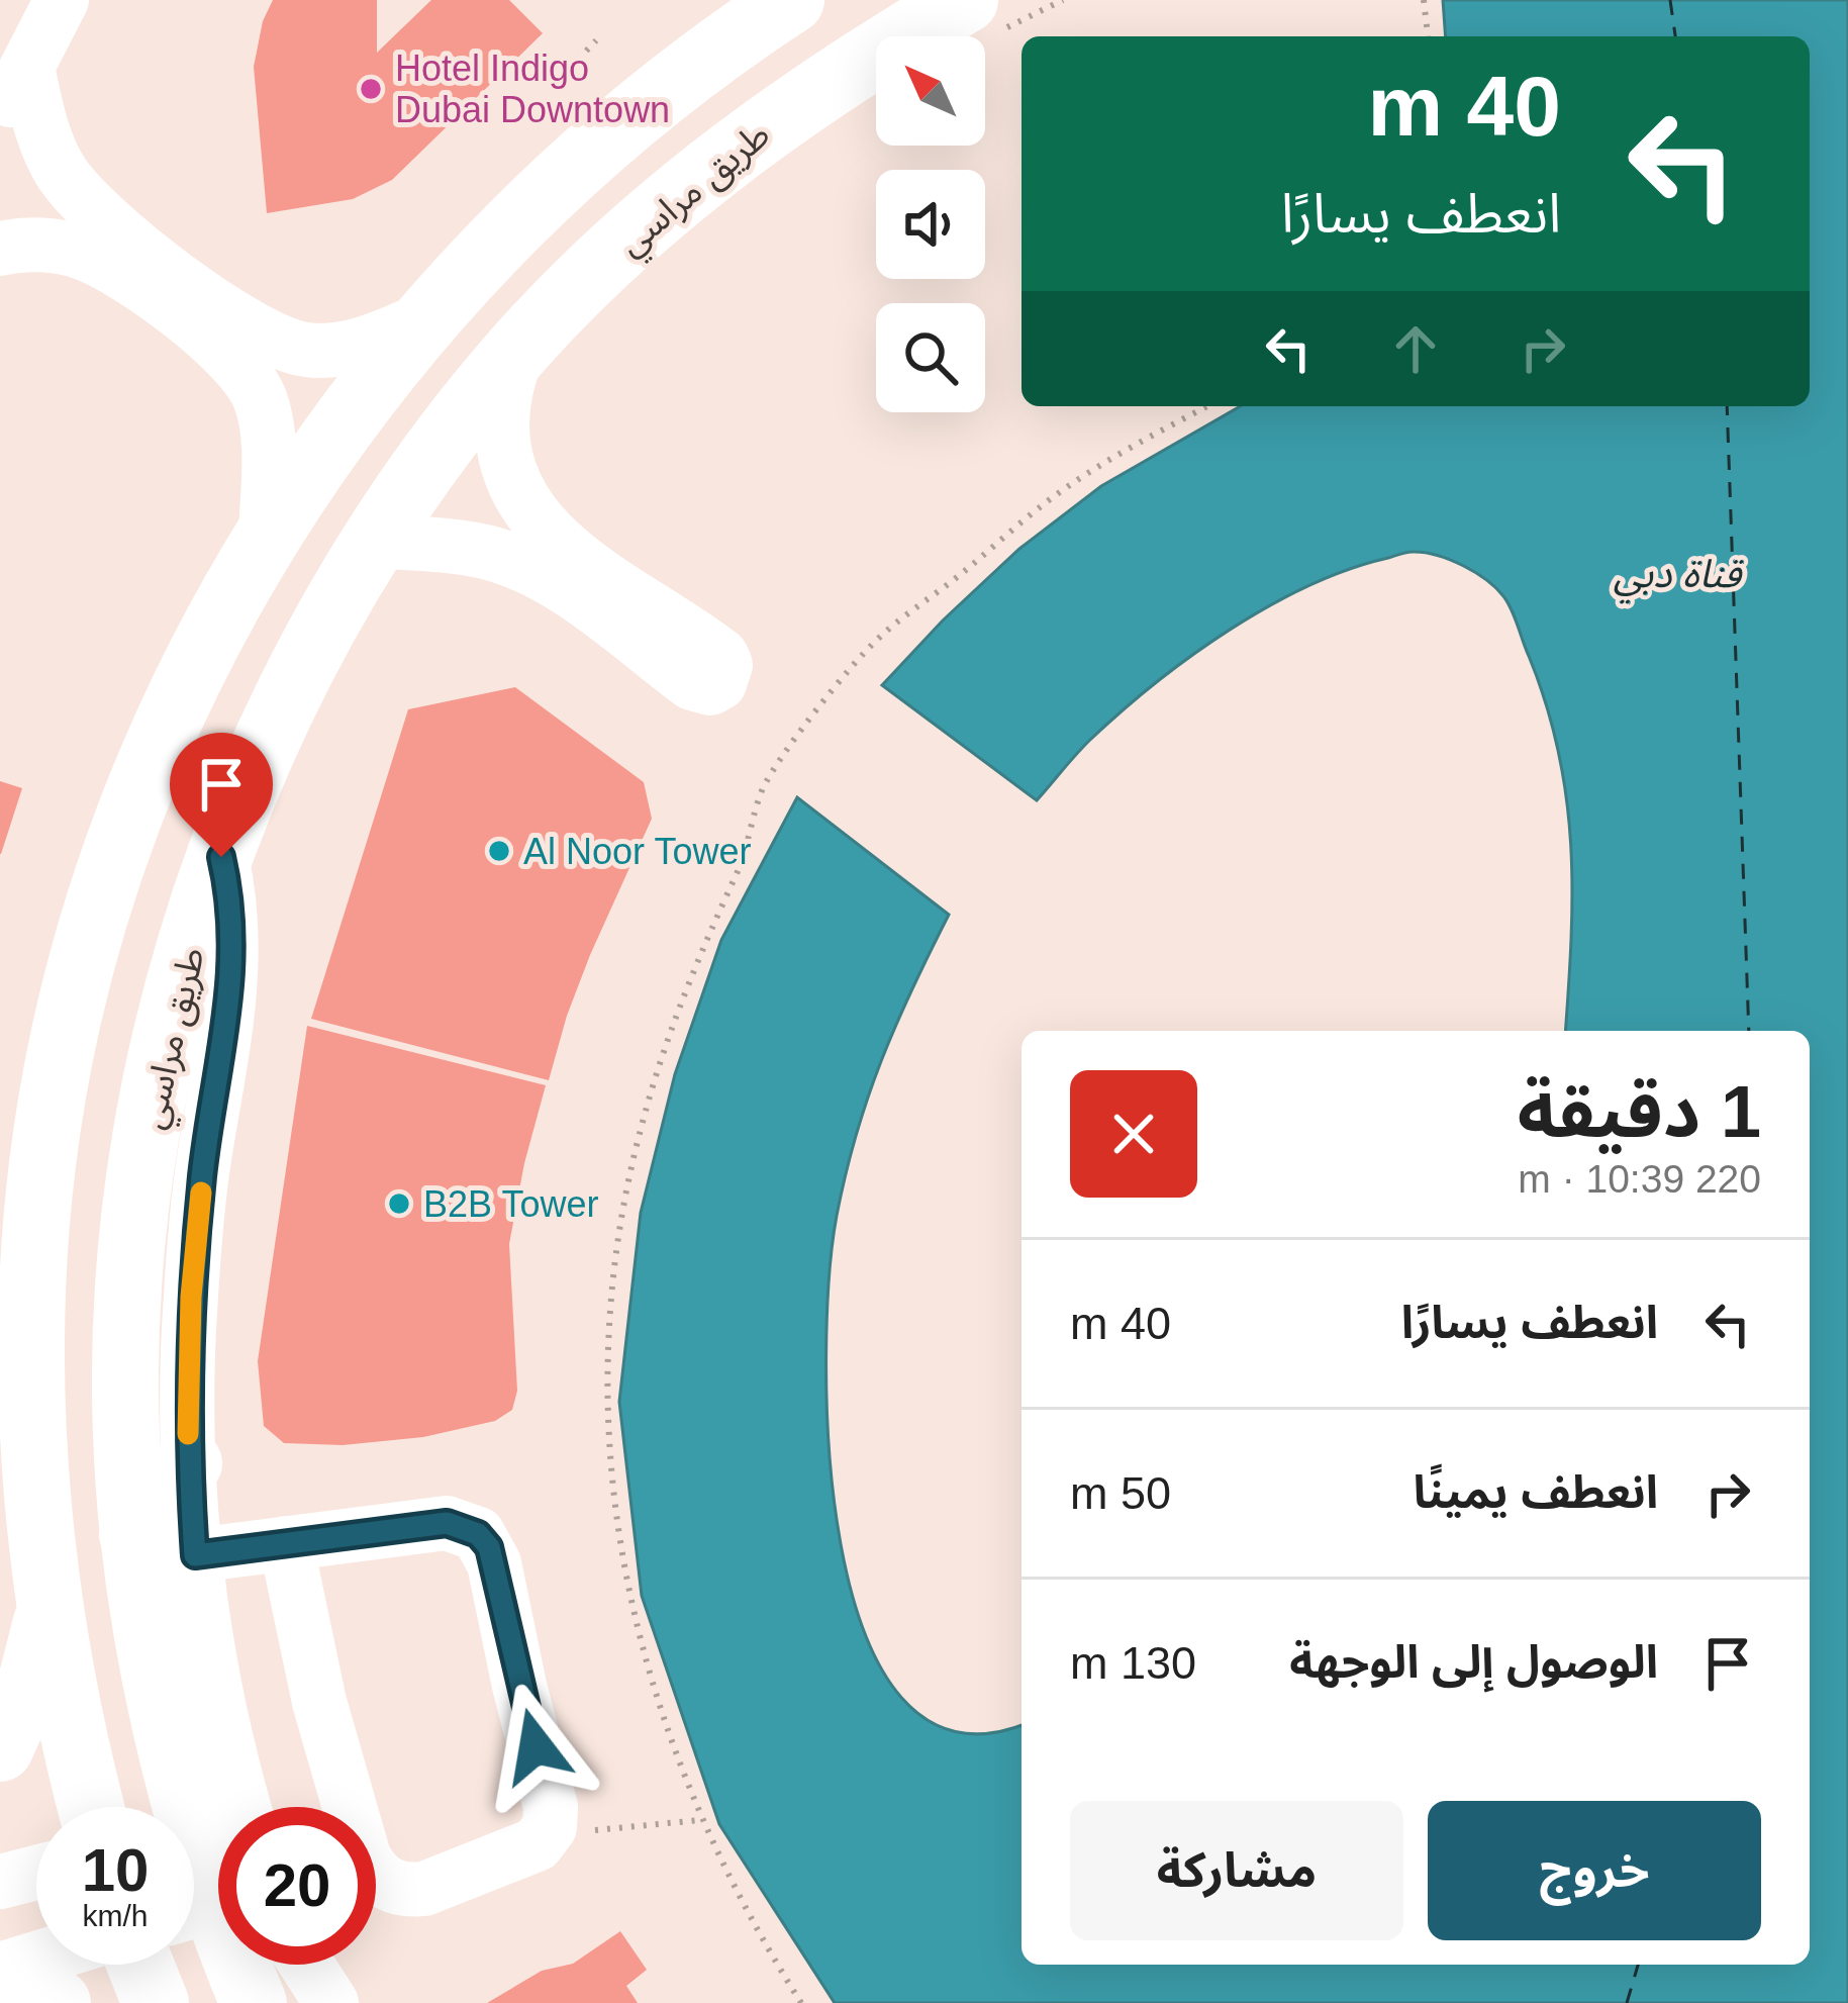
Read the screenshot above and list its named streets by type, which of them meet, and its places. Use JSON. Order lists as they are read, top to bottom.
{
  "streets": {
    "main road": ["طريق مراسي"]
  },
  "water": ["قناة دبي"],
  "places": ["Hotel Indigo Dubai Downtown", "Al Noor Tower", "B2B Tower"],
  "north": "top left",
  "page": {
    "turn": ["40 m", "انعطف يسارًا"],
    "heading": ["1 دقيقة", "220 m · 10:39"],
    "list": [
      {
        "name": "انعطف يسارًا",
        "value": "40 m"
      },
      {
        "name": "انعطف يمينًا",
        "value": "50 m"
      },
      {
        "name": "الوصول إلى الوجهة",
        "value": "130 m"
      }
    ],
    "buttons": ["خروج", "مشاركة"],
    "speed": "10 km/h",
    "limit": "20"
  }
}
